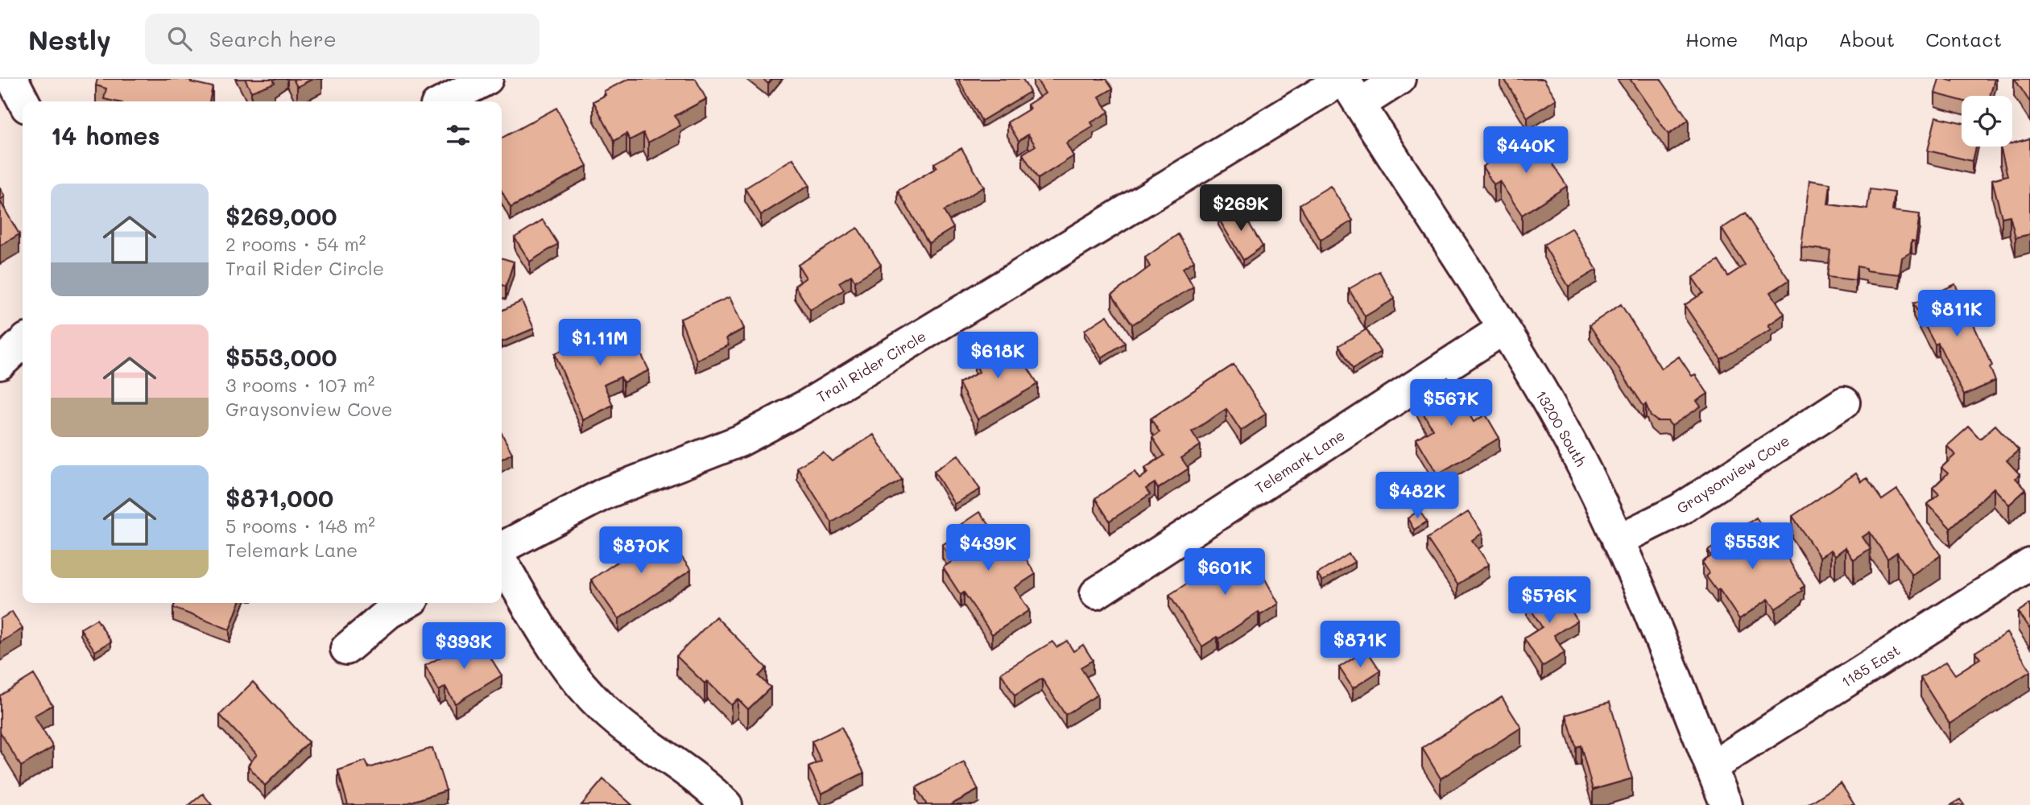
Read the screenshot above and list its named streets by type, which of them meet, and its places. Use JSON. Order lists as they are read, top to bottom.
{
  "streets": {
    "street": [
      "Trail Rider Circle",
      "13200 South",
      "Telemark Lane",
      "Graysonview Cove",
      "1185 East"
    ]
  },
  "crossings": [
    ["Trail Rider Circle", "13200 South"],
    ["13200 South", "Telemark Lane"],
    ["13200 South", "Graysonview Cove"],
    ["13200 South", "1185 East"]
  ],
  "page": {
    "header": "Nestly",
    "search": "Search here",
    "nav": [
      "Home",
      "Map",
      "About",
      "Contact"
    ],
    "heading": "14 homes",
    "price": [
      "$440K",
      "$269K",
      "$811K",
      "$1.11M",
      "$618K",
      "$567K",
      "$482K",
      "$553K",
      "$439K",
      "$870K",
      "$601K",
      "$576K",
      "$871K",
      "$393K"
    ],
    "list": [
      {
        "name": "$269,000",
        "note": "2 rooms · 54 m² · Trail Rider Circle"
      },
      {
        "name": "$553,000",
        "note": "3 rooms · 107 m² · Graysonview Cove"
      },
      {
        "name": "$871,000",
        "note": "5 rooms · 148 m² · Telemark Lane"
      }
    ]
  }
}
